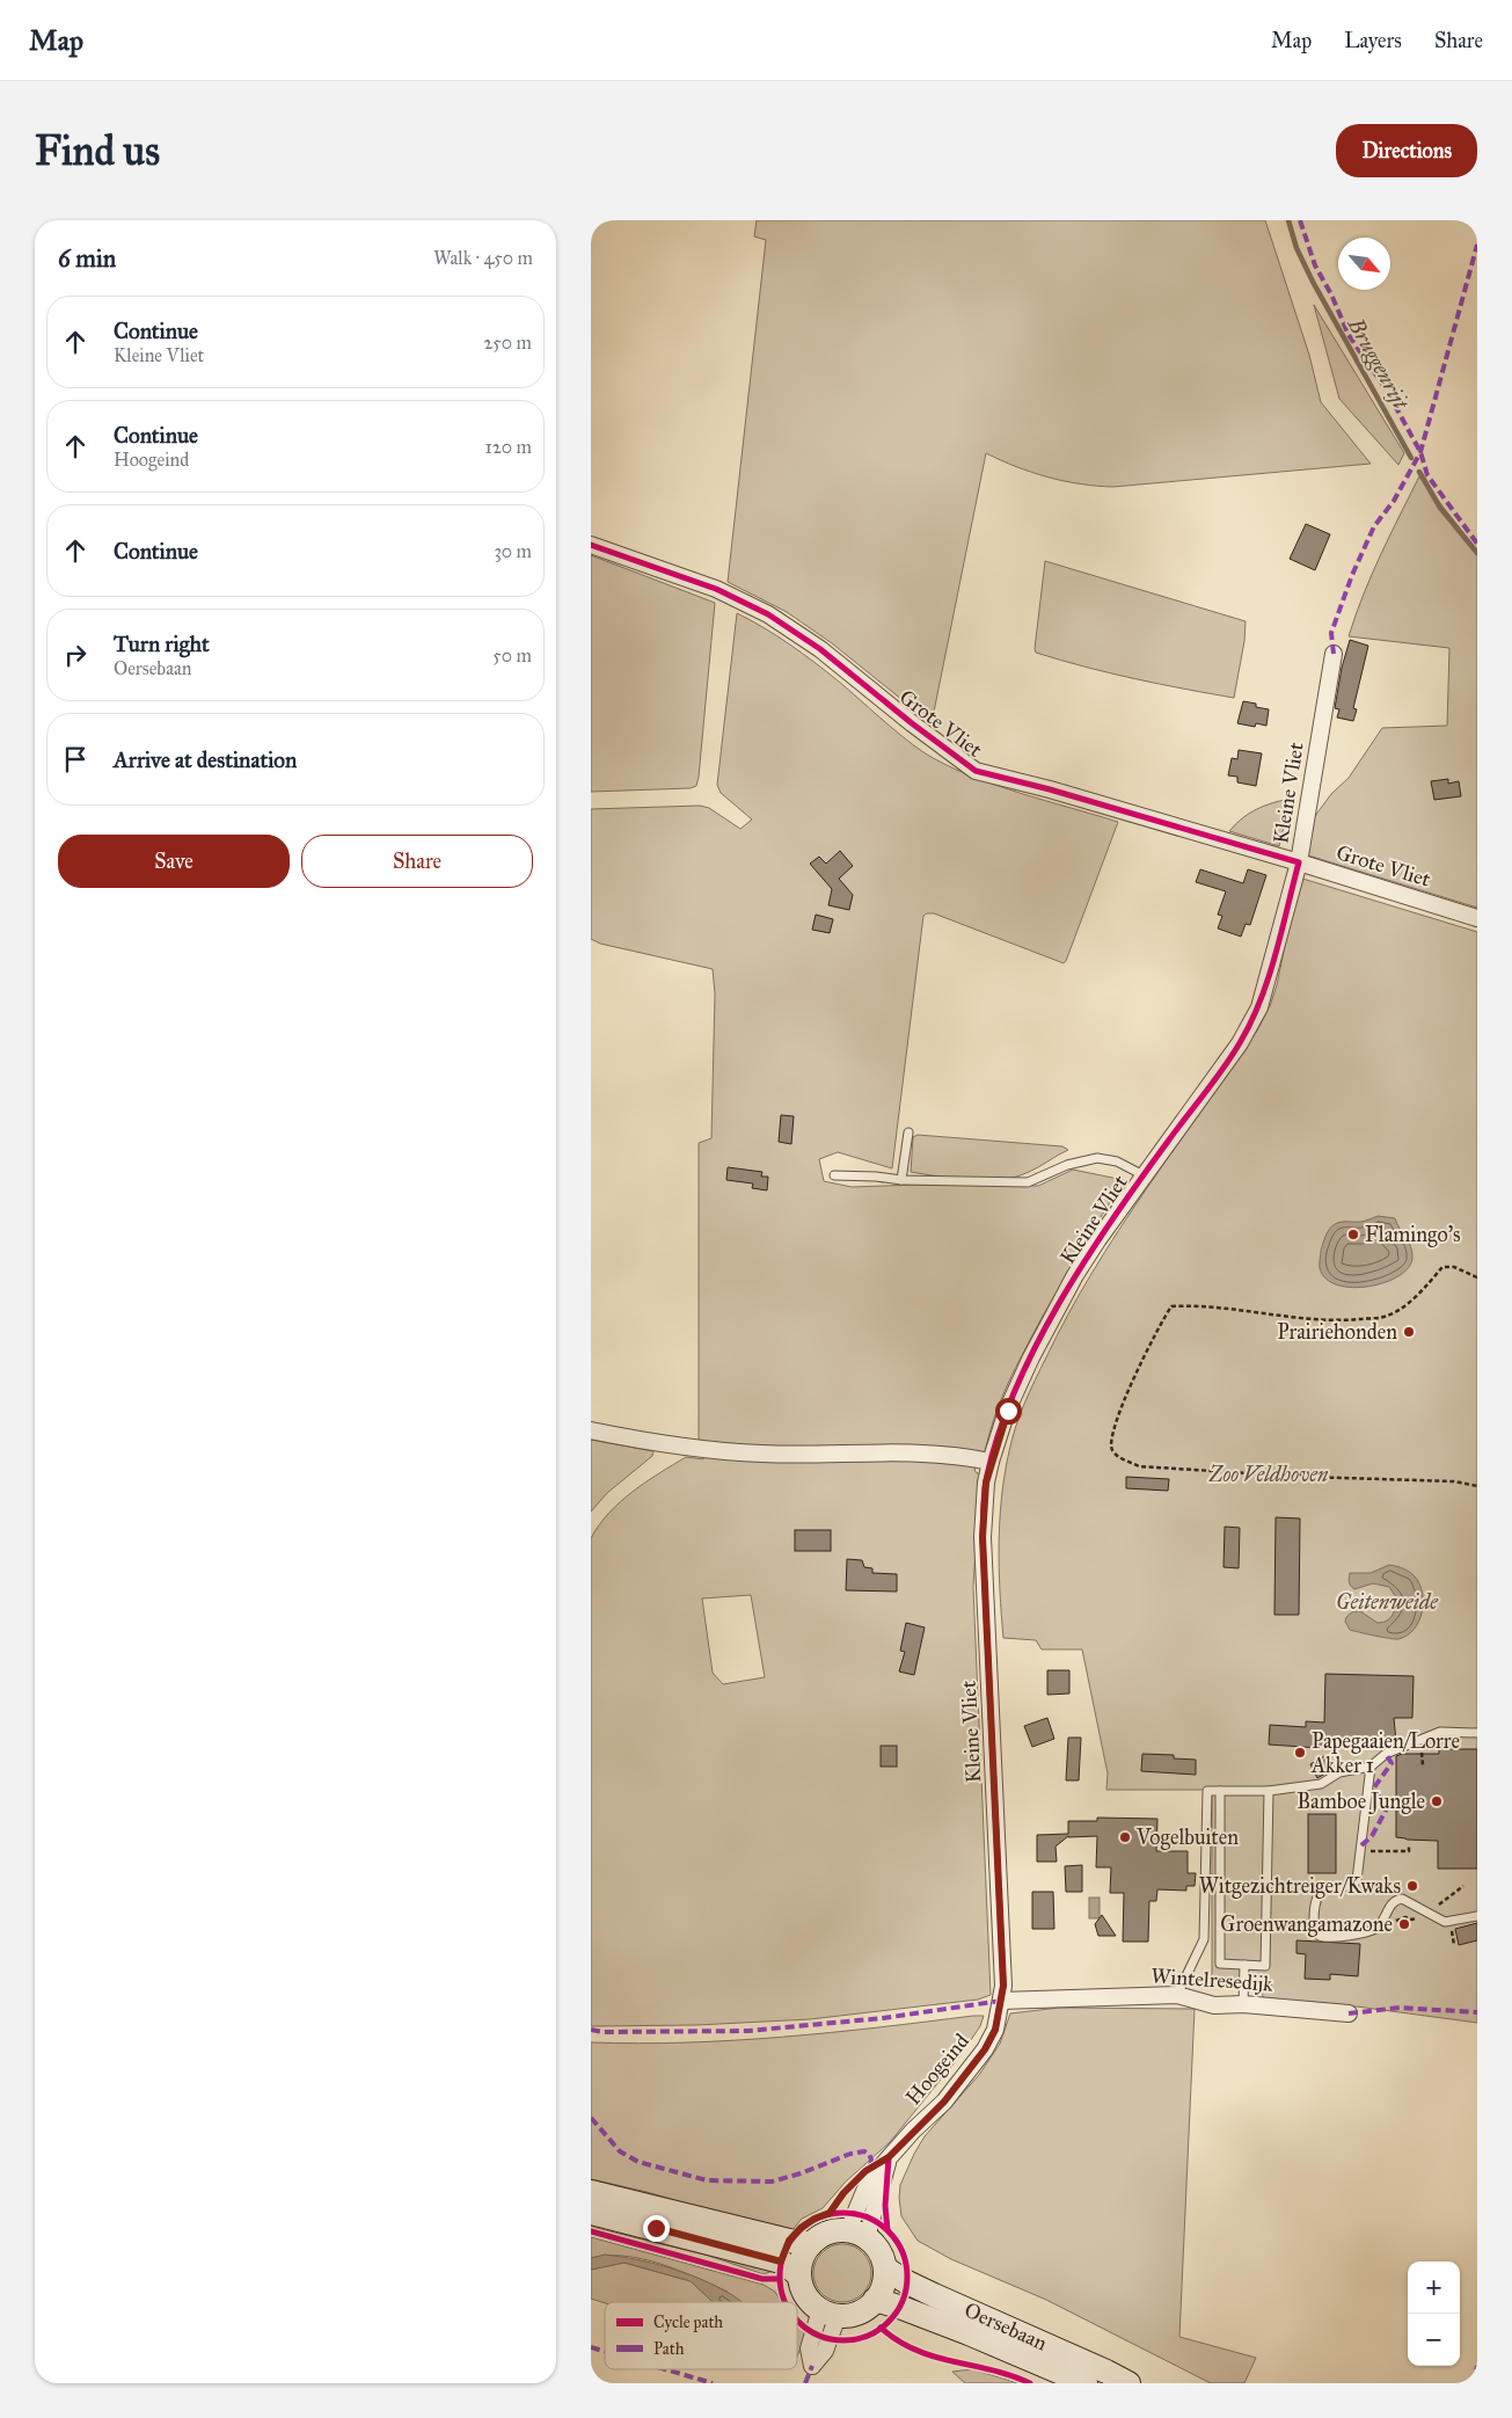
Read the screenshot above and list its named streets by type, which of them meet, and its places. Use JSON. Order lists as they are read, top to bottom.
{
  "streets": {
    "main road": ["Oersebaan"],
    "street": [
      "Grote Vliet",
      "Kleine Vliet",
      "Wintelresedijk",
      "Hoogeind"
    ]
  },
  "crossings": [
    ["Grote Vliet", "Kleine Vliet"],
    ["Kleine Vliet", "Wintelresedijk"],
    ["Kleine Vliet", "Hoogeind"],
    ["Wintelresedijk", "Hoogeind"],
    ["Hoogeind", "Oersebaan"]
  ],
  "water": ["Bruggenrijt"],
  "parks": ["Zoo Veldhoven", "Geitenweide"],
  "places": [
    "Flamingo's",
    "Prairiehonden",
    "Papegaaien/Lorre Akker 1",
    "Bamboe Jungle",
    "Vogelbuiten",
    "Witgezichtreiger/Kwaks",
    "Groenwangamazone"
  ],
  "legend": ["Cycle path", "Path"],
  "north": "bottom right",
  "page": {
    "header": "Map",
    "nav": ["Map", "Layers", "Share"],
    "buttons": [
      "Directions",
      ["Save", "Share"]
    ],
    "title": "Find us",
    "heading": ["6 min", "Walk · 450 m"],
    "list": [
      ["Continue", "Kleine Vliet", "250 m"],
      ["Continue", "Hoogeind", "120 m"],
      ["Continue", "30 m"],
      ["Turn right", "Oersebaan", "50 m"],
      "Arrive at destination"
    ],
    "map_buttons": ["+", "−"]
  }
}
